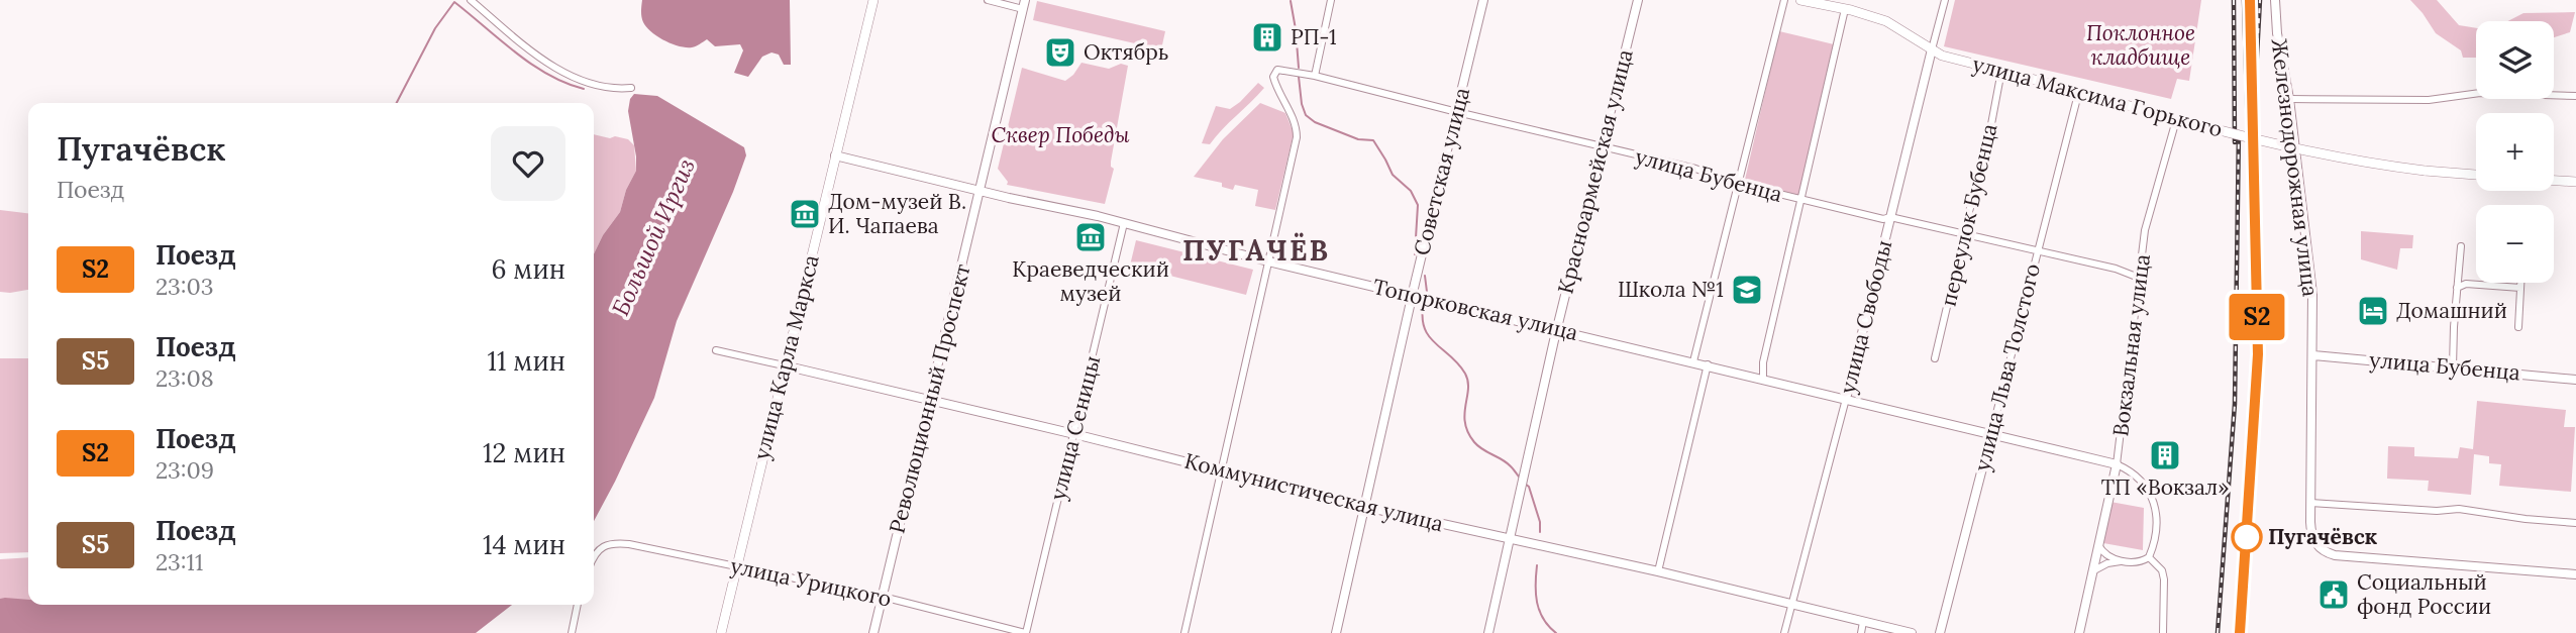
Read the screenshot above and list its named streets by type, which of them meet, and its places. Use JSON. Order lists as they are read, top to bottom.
{
  "streets": {
    "main road": ["улица Максима Горького", "улица Карла Маркса"],
    "street": [
      "Железнодорожная улица",
      "Советская улица",
      "Красноармейская улица",
      "улица Бубенца",
      "переулок Бубенца",
      "Топорковская улица",
      "улица Свободы",
      "Вокзальная улица",
      "улица Льва Толстого",
      "Революционный Проспект",
      "улица Сеницы",
      "Коммунистическая улица",
      "улица Урицкого"
    ]
  },
  "crossings": [
    ["улица Максима Горького", "переулок Бубенца"],
    ["улица Максима Горького", "улица Свободы"],
    ["Железнодорожная улица", "улица Бубенца"],
    ["Советская улица", "улица Бубенца"],
    ["Советская улица", "Топорковская улица"],
    ["Советская улица", "Коммунистическая улица"],
    ["Красноармейская улица", "улица Бубенца"],
    ["Красноармейская улица", "Топорковская улица"],
    ["Красноармейская улица", "Коммунистическая улица"],
    ["улица Бубенца", "переулок Бубенца"],
    ["улица Бубенца", "Топорковская улица"],
    ["улица Бубенца", "улица Свободы"],
    ["улица Бубенца", "Вокзальная улица"],
    ["улица Бубенца", "улица Льва Толстого"],
    ["Топорковская улица", "улица Свободы"],
    ["Топорковская улица", "Вокзальная улица"],
    ["Топорковская улица", "улица Карла Маркса"],
    ["Топорковская улица", "улица Льва Толстого"],
    ["Топорковская улица", "Революционный Проспект"],
    ["Топорковская улица", "улица Сеницы"],
    ["улица Свободы", "Коммунистическая улица"],
    ["улица Карла Маркса", "Коммунистическая улица"],
    ["улица Карла Маркса", "улица Урицкого"],
    ["Революционный Проспект", "Коммунистическая улица"],
    ["Революционный Проспект", "улица Урицкого"],
    ["улица Сеницы", "Коммунистическая улица"],
    ["улица Сеницы", "улица Урицкого"]
  ],
  "districts": ["ПУГАЧЁВ"],
  "water": ["Большой Иргиз"],
  "parks": ["Поклонное кладбище", "Сквер Победы"],
  "places": {
    "building": ["РП-1", "ТП «Вокзал»"],
    "theatre": ["Октябрь"],
    "museum": ["Дом-музей В. И. Чапаева", "Краеведческий музей"],
    "school or university": ["Школа №1"],
    "hotel": ["Домашний"],
    "other": ["Пугачёвск"],
    "public building": ["Социальный фонд России"]
  },
  "page": {
    "on_map": "S2",
    "map_buttons": ["+", "−"],
    "heading": ["Пугачёвск", "Поезд"],
    "list": [
      {
        "mark": "S2",
        "name": "Поезд",
        "note": "23:03",
        "value": "6 мин"
      },
      {
        "mark": "S5",
        "name": "Поезд",
        "note": "23:08",
        "value": "11 мин"
      },
      {
        "mark": "S2",
        "name": "Поезд",
        "note": "23:09",
        "value": "12 мин"
      },
      {
        "mark": "S5",
        "name": "Поезд",
        "note": "23:11",
        "value": "14 мин"
      }
    ]
  }
}
